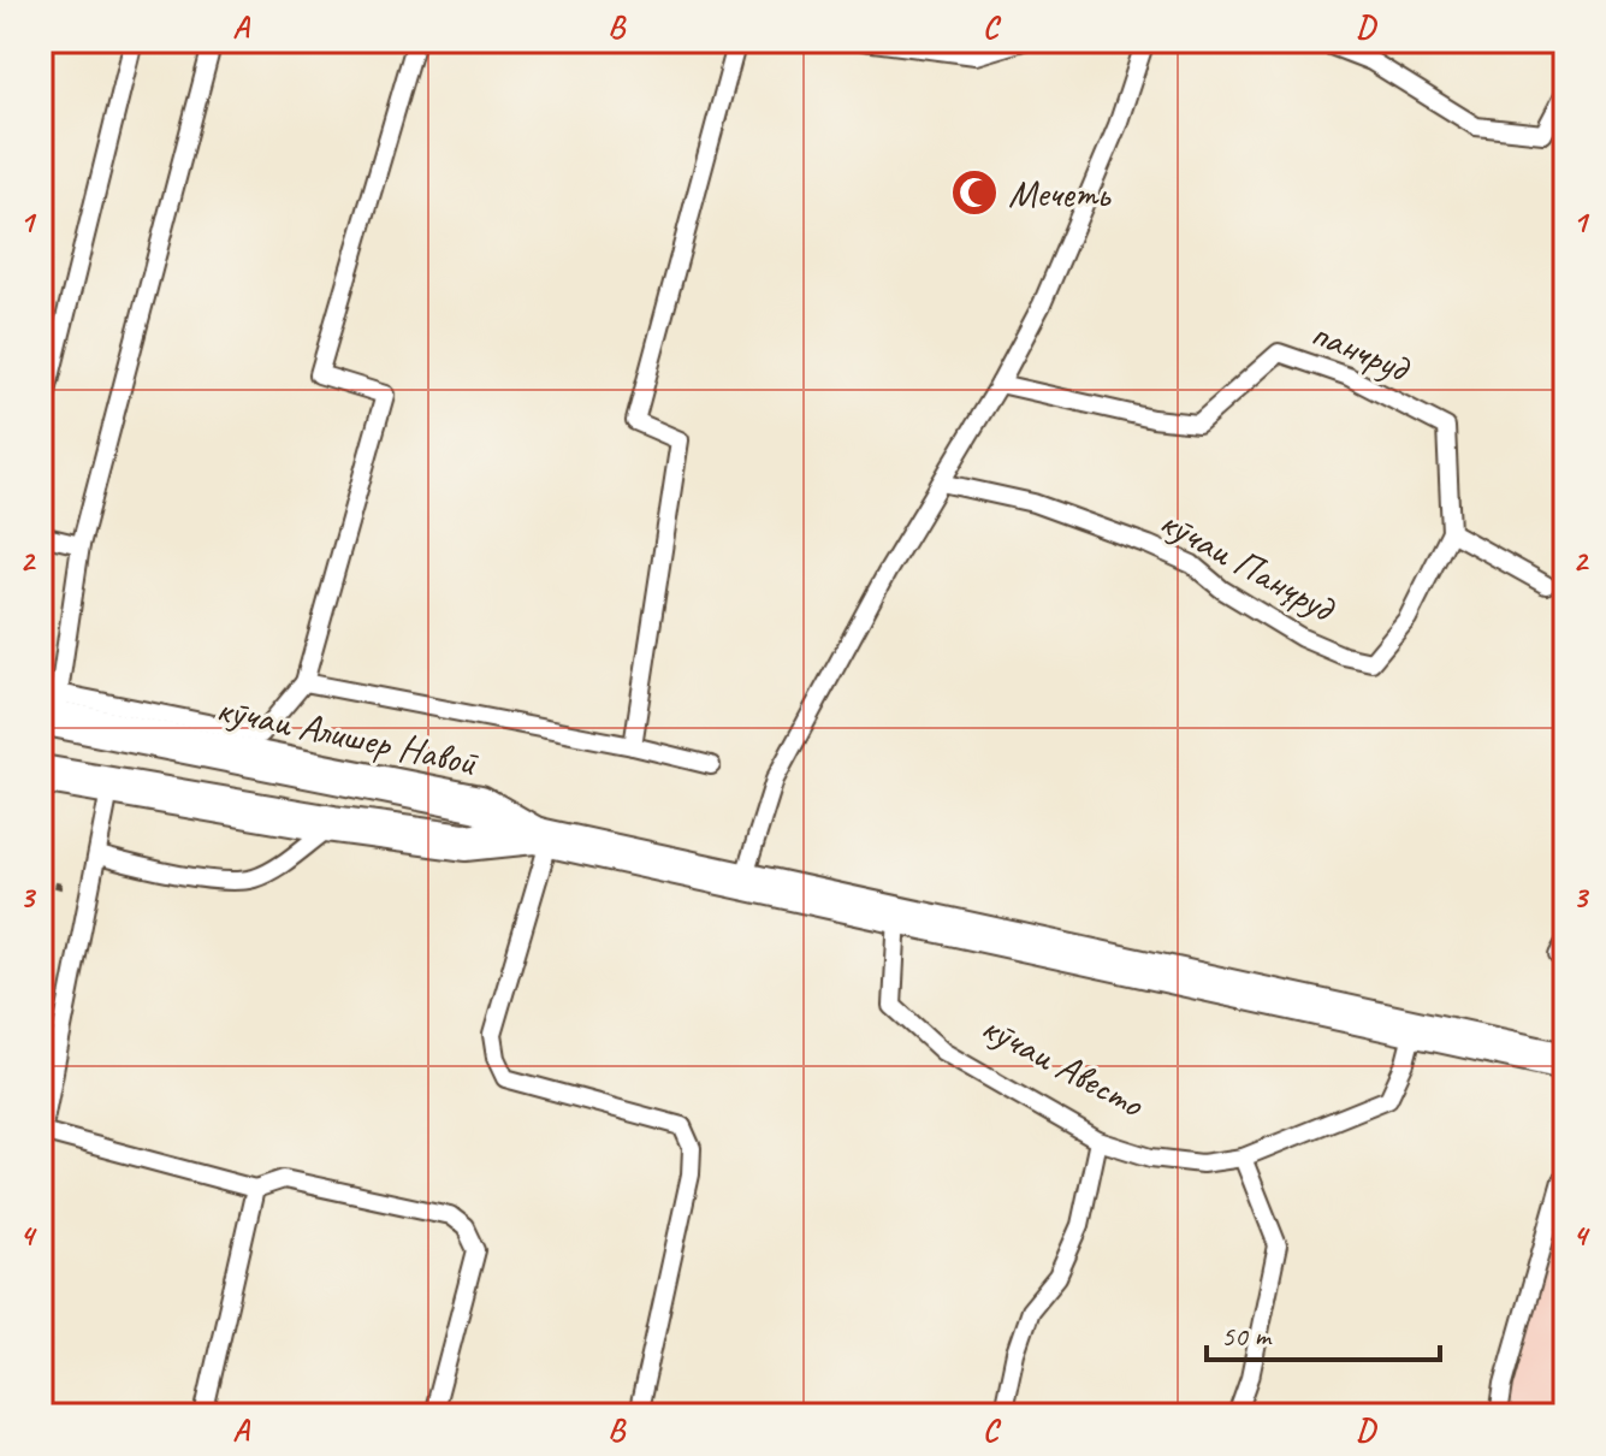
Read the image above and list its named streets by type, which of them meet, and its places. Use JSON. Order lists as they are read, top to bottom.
{
  "streets": {
    "street": ["кӯчаи Алишер Навоӣ"],
    "lane": ["панчруд", "кӯчаи Панҷруд", "кӯчаи Авесто"]
  },
  "crossings": [
    ["панчруд", "кӯчаи Панҷруд"]
  ],
  "places": {
    "mosque": ["Мечеть"]
  },
  "scale_bar": "50 m",
  "grid": {
    "columns": [
      "A",
      "B",
      "C",
      "D"
    ],
    "rows": [
      "1",
      "2",
      "3",
      "4"
    ]
  }
}
